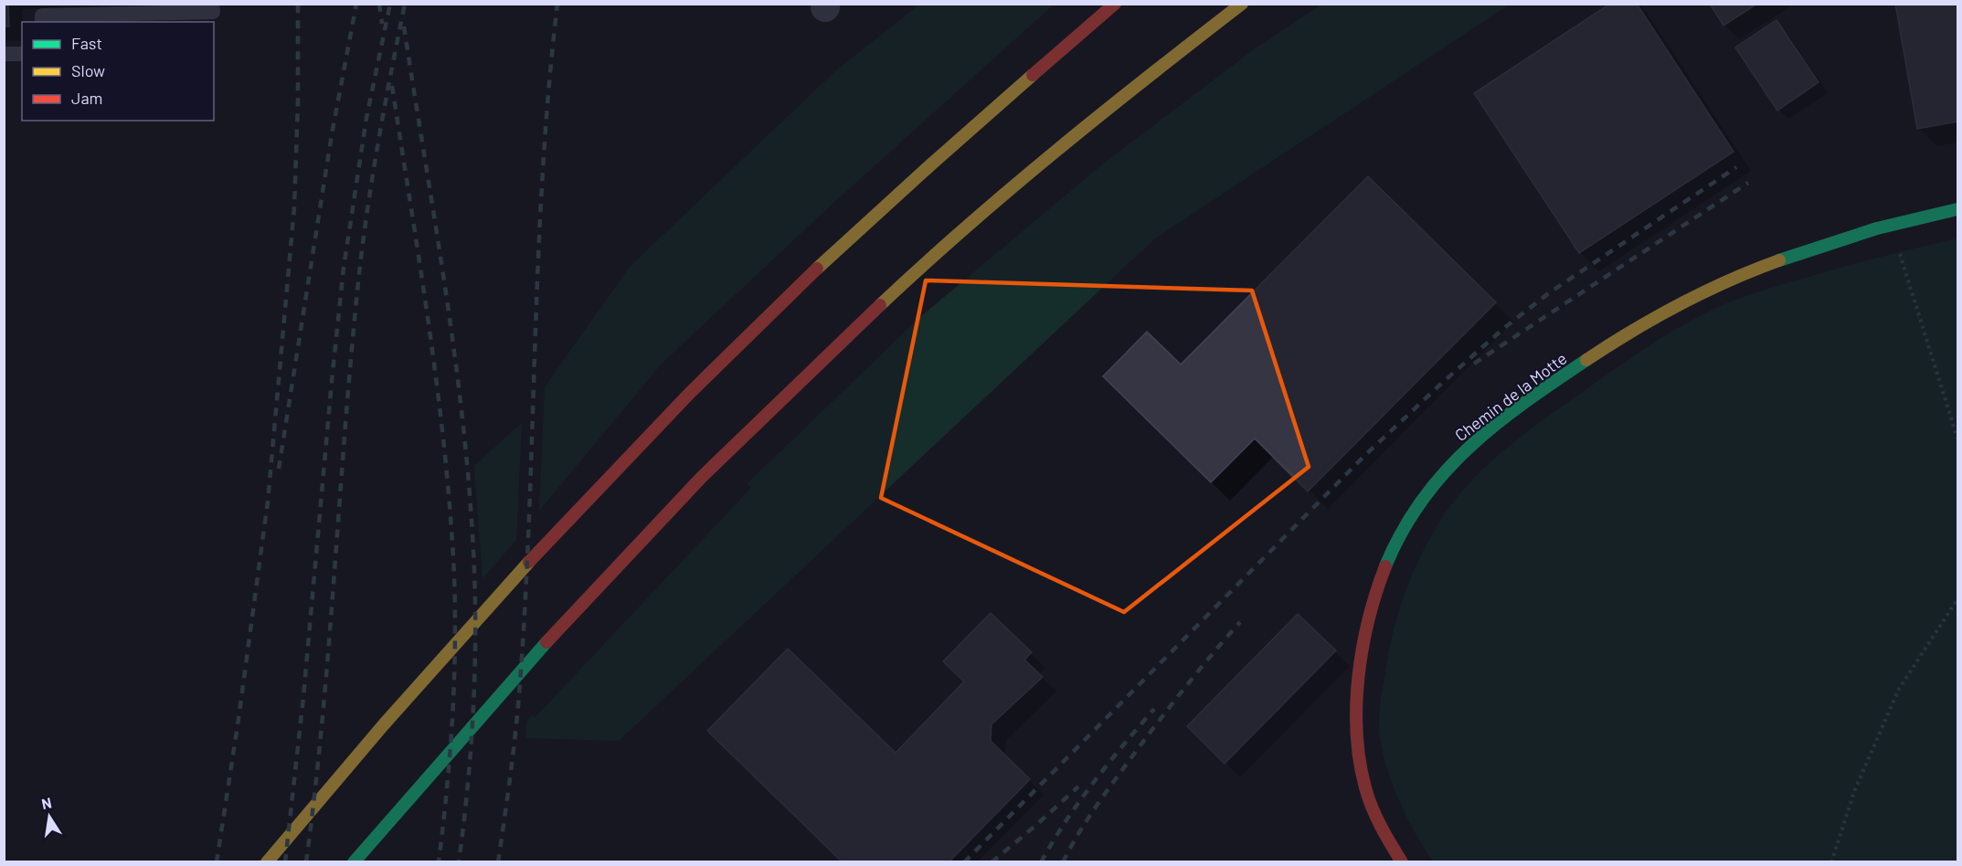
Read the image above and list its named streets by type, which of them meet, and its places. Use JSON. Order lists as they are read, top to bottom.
{
  "streets": {
    "main road": ["Chemin de la Motte"]
  },
  "legend": ["Fast", "Slow", "Jam"],
  "north": "top"
}
